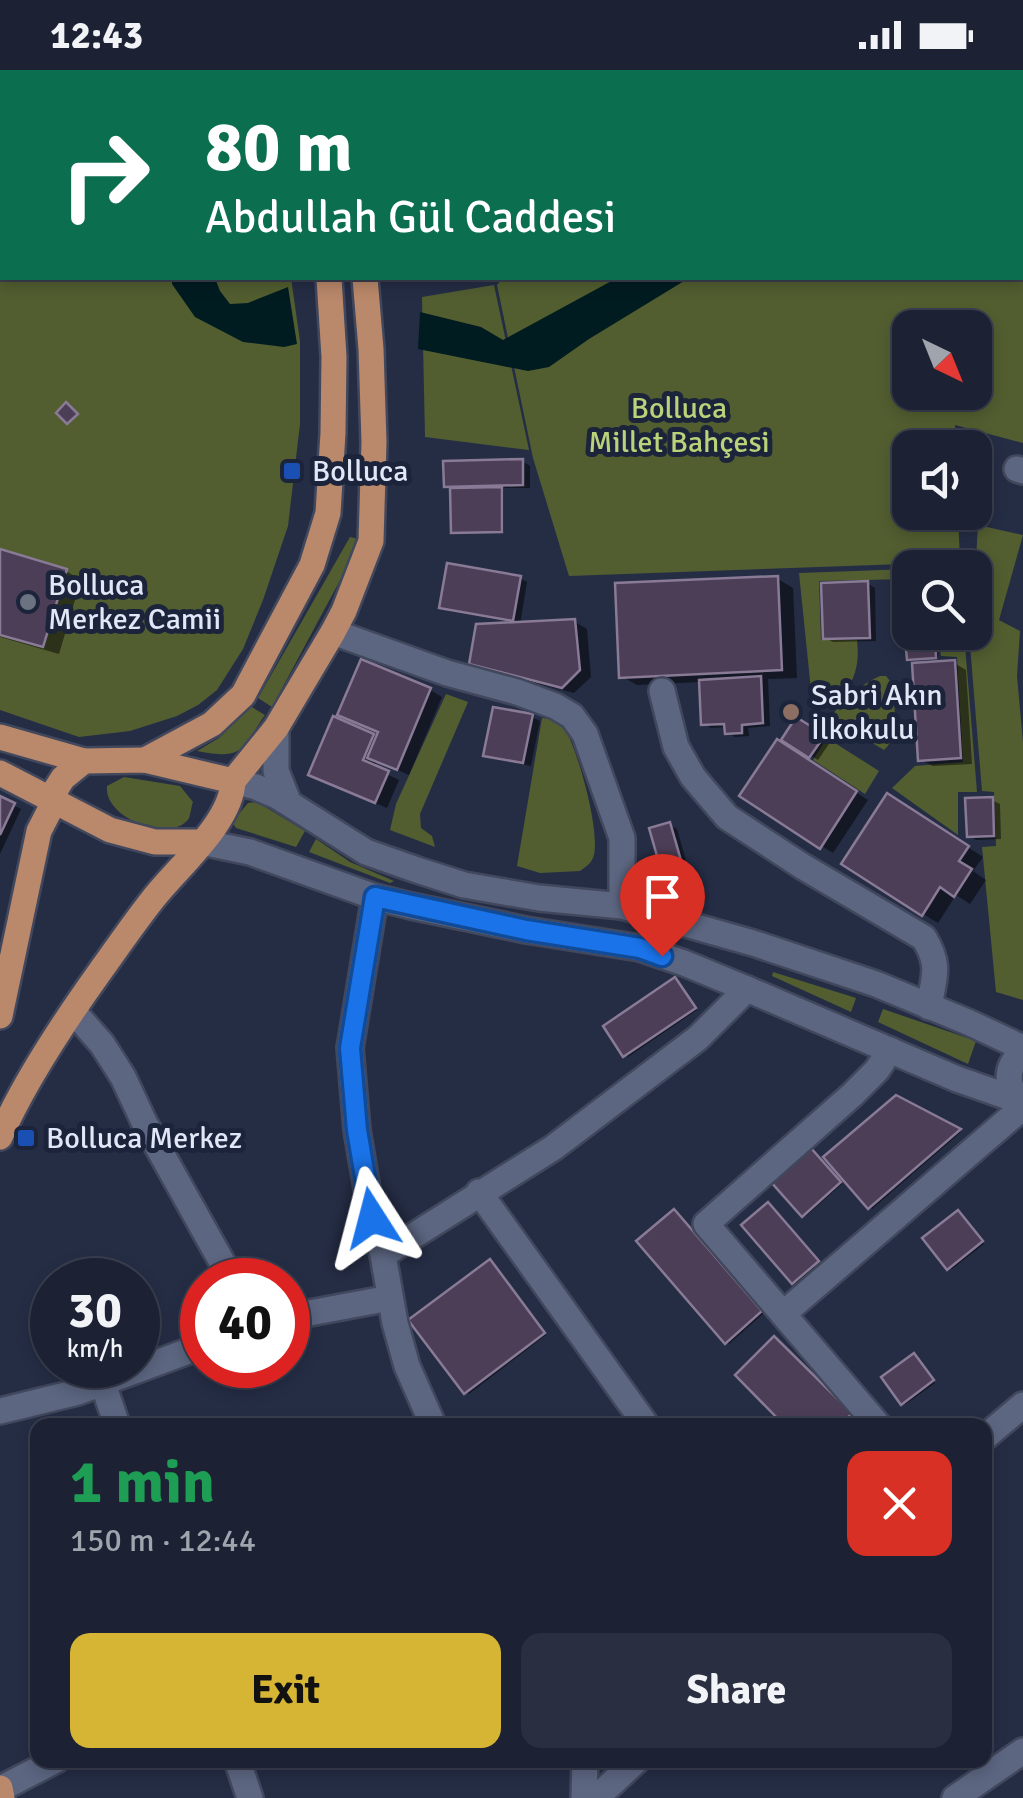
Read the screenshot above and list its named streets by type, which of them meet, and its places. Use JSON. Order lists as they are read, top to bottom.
{
  "parks": ["Bolluca Millet Bahçesi"],
  "places": {
    "transit": ["Bolluca", "Bolluca Merkez"],
    "other": ["Bolluca Merkez Camii", "Sabri Akın İlkokulu"]
  },
  "north": "bottom right",
  "page": {
    "status": "12:43",
    "turn": ["80 m", "Abdullah Gül Caddesi"],
    "speed": "30 km/h",
    "limit": "40",
    "heading": ["1 min", "150 m · 12:44"],
    "buttons": ["Exit", "Share"]
  }
}
